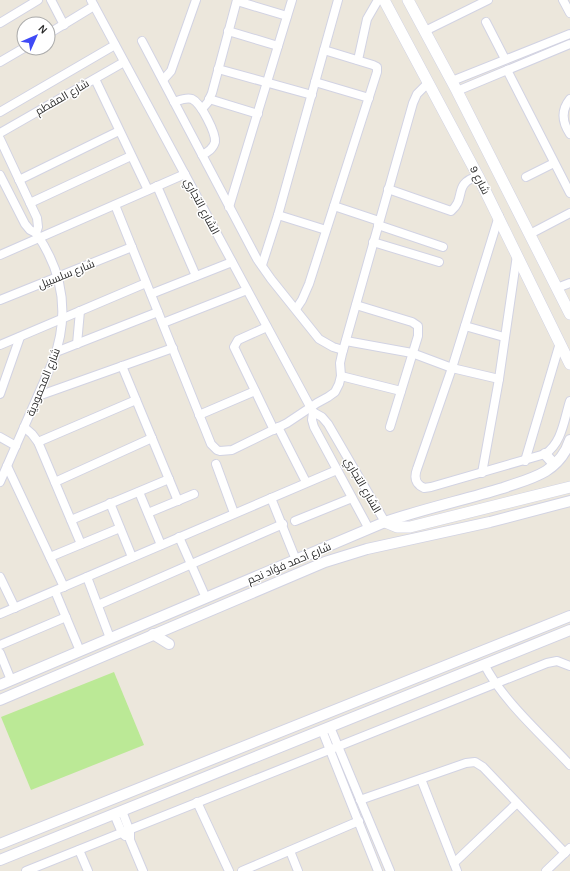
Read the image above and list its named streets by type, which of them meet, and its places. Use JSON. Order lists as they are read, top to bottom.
{
  "streets": {
    "main road": ["شارع 9"],
    "street": [
      "شارع المقطم",
      "الشارع التجاري",
      "شارع سلسبيل",
      "شارع المحمودية",
      "شارع أحمد فؤاد نجم"
    ]
  },
  "crossings": [
    ["شارع المقطم", "الشارع التجاري"],
    ["الشارع التجاري", "شارع أحمد فؤاد نجم"],
    ["شارع سلسبيل", "شارع المحمودية"]
  ],
  "north": "top right"
}
